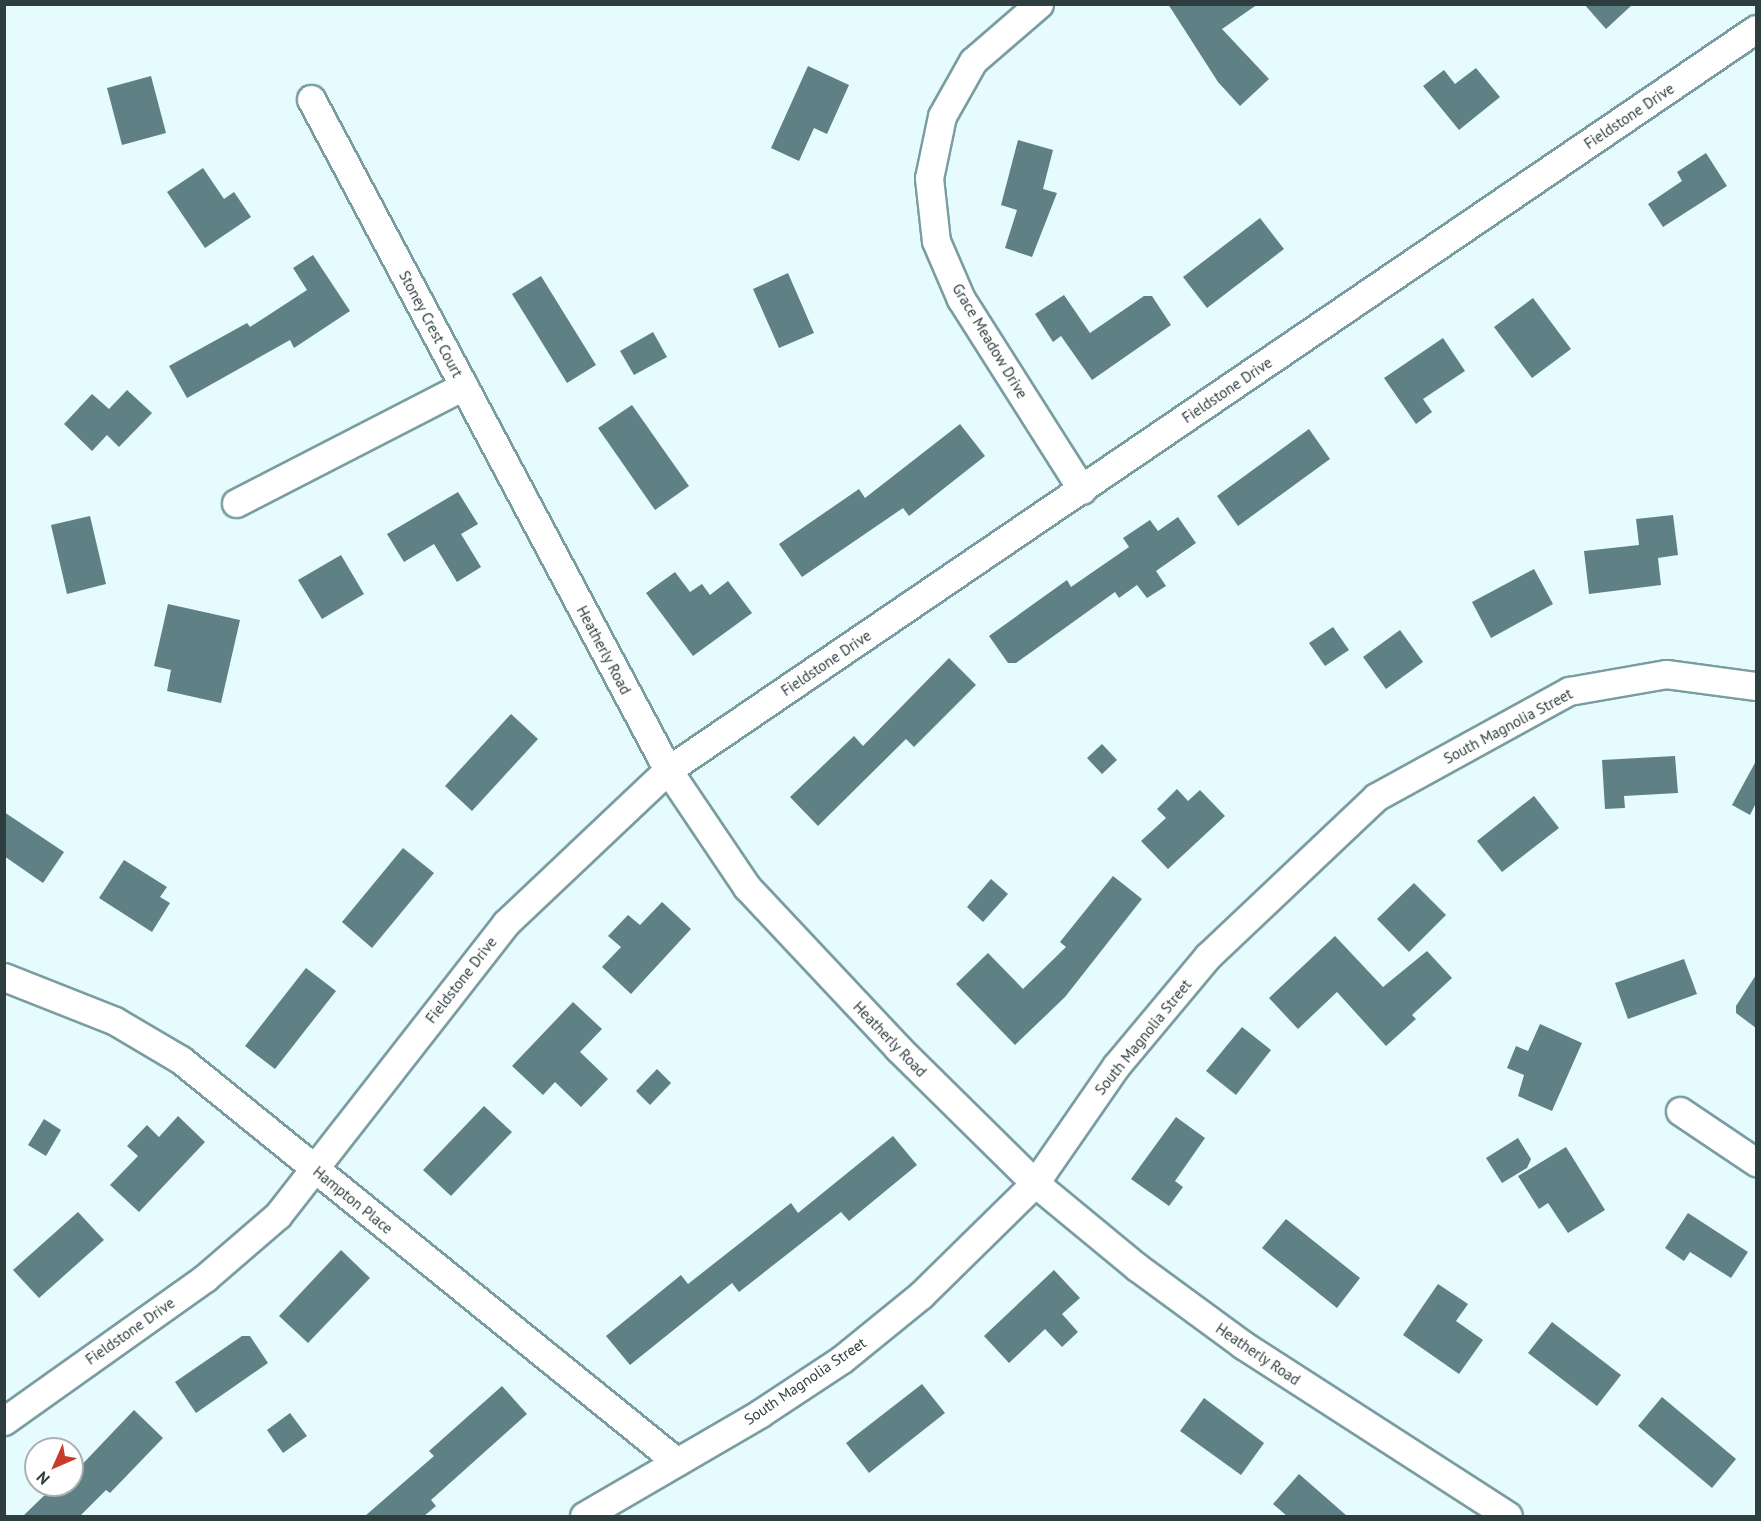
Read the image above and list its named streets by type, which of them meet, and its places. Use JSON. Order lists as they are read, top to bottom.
{
  "streets": {
    "street": [
      "Fieldstone Drive",
      "Stoney Crest Court",
      "Grace Meadow Drive",
      "Heatherly Road",
      "South Magnolia Street",
      "Hampton Place"
    ]
  },
  "crossings": [
    ["Fieldstone Drive", "Grace Meadow Drive"],
    ["Fieldstone Drive", "Heatherly Road"],
    ["Fieldstone Drive", "Hampton Place"],
    ["Stoney Crest Court", "Heatherly Road"],
    ["Heatherly Road", "South Magnolia Street"],
    ["South Magnolia Street", "Hampton Place"]
  ],
  "north": "bottom left"
}
